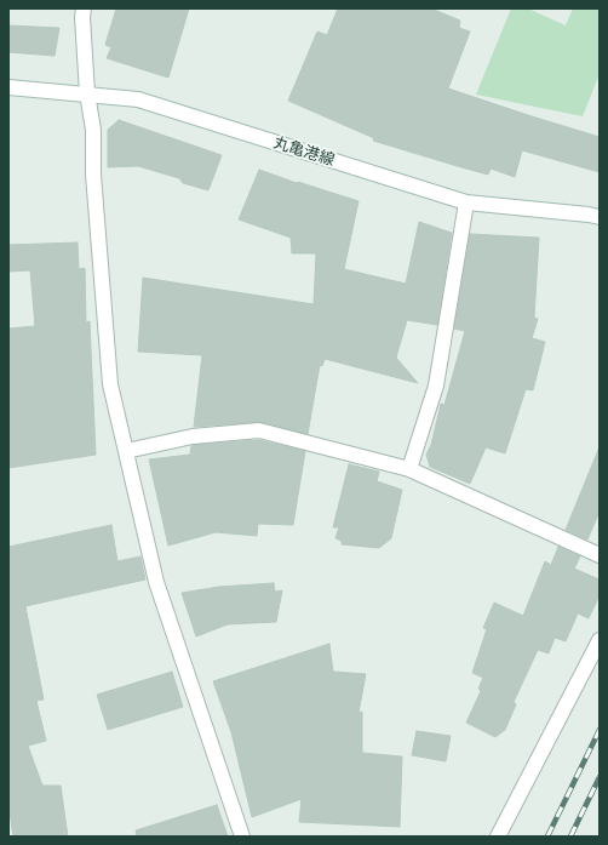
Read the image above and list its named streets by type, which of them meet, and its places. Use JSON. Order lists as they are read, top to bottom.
{
  "streets": {
    "street": ["丸亀港線"]
  }
}
